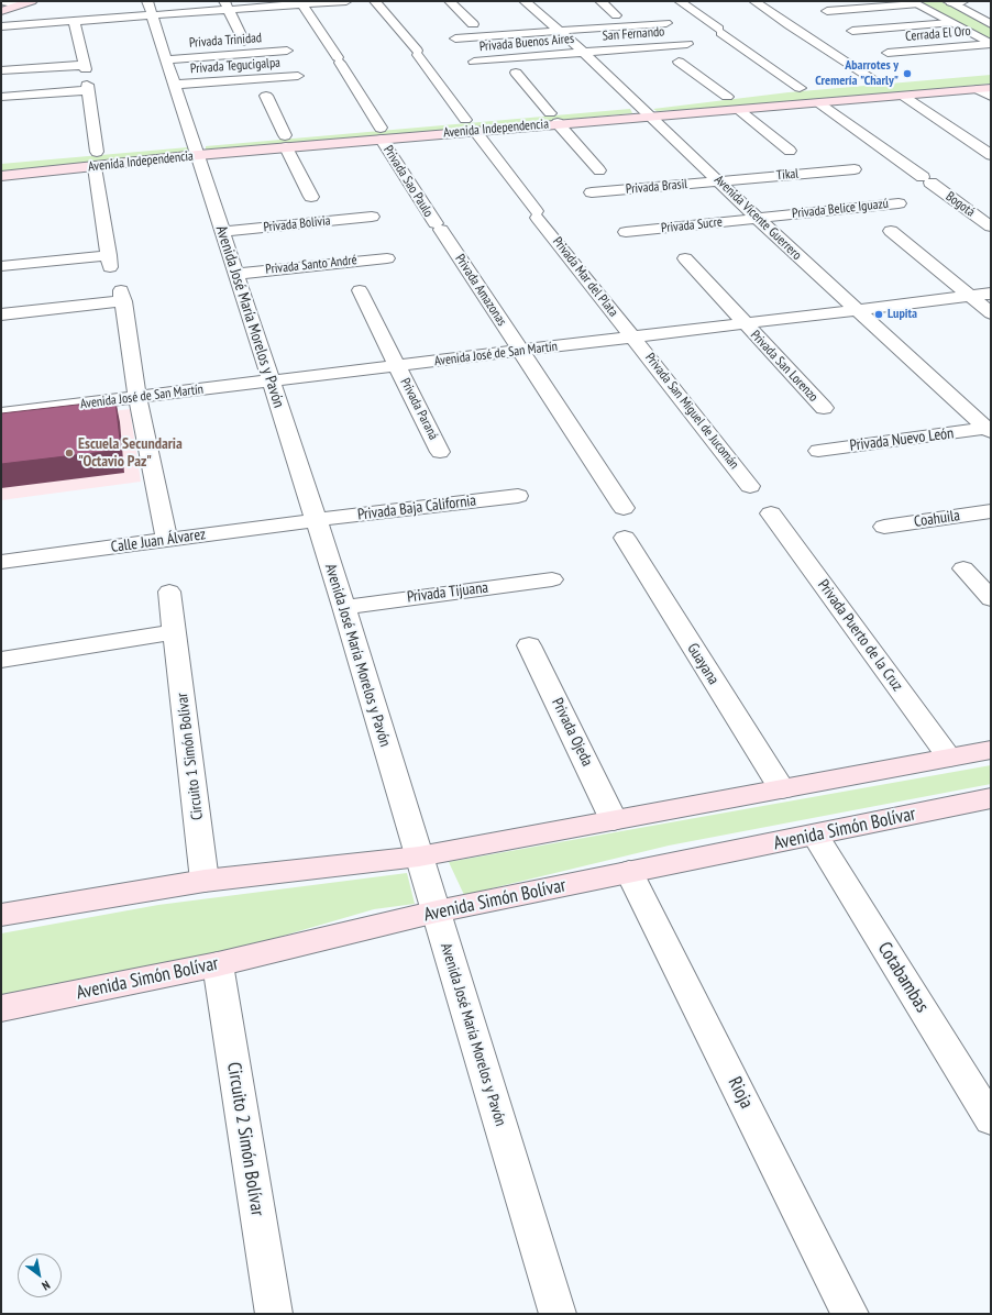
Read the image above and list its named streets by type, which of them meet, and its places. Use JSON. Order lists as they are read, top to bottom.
{
  "streets": {
    "main road": ["Avenida Independencia", "Avenida Simón Bolívar"],
    "street": [
      "San Fernando",
      "Cerrada El Oro",
      "Privada Trinidad",
      "Privada Buenos Aires",
      "Privada Tegucigalpa",
      "Tikal",
      "Privada Sao Paulo",
      "Privada Brasil",
      "Bogotá",
      "Privada Belice Iguazú",
      "Avenida Vicente Guerrero",
      "Privada Bolivia",
      "Privada Sucre",
      "Privada Santo André",
      "Privada Mar del Plata",
      "Privada Amazonas",
      "Avenida José María Morelos y Pavón",
      "Avenida José de San Martín",
      "Privada San Lorenzo",
      "Privada Paraná",
      "Privada San Miguel de Jucomán",
      "Privada Nuevo León",
      "Privada Baja California",
      "Coahuila",
      "Calle Juan Álvarez",
      "Privada Tijuana",
      "Privada Puerto de la Cruz",
      "Guayana",
      "Privada Ojeda",
      "Circuito 1 Simón Bolívar",
      "Cotabambas",
      "Rioja",
      "Circuito 2 Simón Bolívar"
    ]
  },
  "crossings": [
    ["San Fernando", "Privada Buenos Aires"],
    ["San Fernando", "Avenida Vicente Guerrero"],
    ["Privada Trinidad", "Avenida José María Morelos y Pavón"],
    ["Privada Buenos Aires", "Avenida Vicente Guerrero"],
    ["Privada Tegucigalpa", "Avenida José María Morelos y Pavón"],
    ["Avenida Independencia", "Privada Sao Paulo"],
    ["Avenida Independencia", "Bogotá"],
    ["Avenida Independencia", "Avenida Vicente Guerrero"],
    ["Avenida Independencia", "Privada Mar del Plata"],
    ["Avenida Independencia", "Avenida José María Morelos y Pavón"],
    ["Tikal", "Privada Brasil"],
    ["Tikal", "Avenida Vicente Guerrero"],
    ["Privada Sao Paulo", "Privada Amazonas"],
    ["Privada Brasil", "Avenida Vicente Guerrero"],
    ["Privada Belice Iguazú", "Avenida Vicente Guerrero"],
    ["Privada Belice Iguazú", "Privada Sucre"],
    ["Avenida Vicente Guerrero", "Privada Sucre"],
    ["Avenida Vicente Guerrero", "Avenida José de San Martín"],
    ["Avenida Vicente Guerrero", "Privada Nuevo León"],
    ["Privada Bolivia", "Avenida José María Morelos y Pavón"],
    ["Privada Santo André", "Avenida José María Morelos y Pavón"],
    ["Privada Mar del Plata", "Avenida José de San Martín"],
    ["Privada Mar del Plata", "Privada San Miguel de Jucomán"],
    ["Privada Amazonas", "Avenida José de San Martín"],
    ["Avenida José María Morelos y Pavón", "Avenida José de San Martín"],
    ["Avenida José María Morelos y Pavón", "Privada Baja California"],
    ["Avenida José María Morelos y Pavón", "Calle Juan Álvarez"],
    ["Avenida José María Morelos y Pavón", "Privada Tijuana"],
    ["Avenida José María Morelos y Pavón", "Avenida Simón Bolívar"],
    ["Avenida José de San Martín", "Privada San Lorenzo"],
    ["Avenida José de San Martín", "Privada Paraná"],
    ["Avenida José de San Martín", "Privada San Miguel de Jucomán"],
    ["Privada Baja California", "Calle Juan Álvarez"],
    ["Avenida Simón Bolívar", "Cotabambas"],
    ["Avenida Simón Bolívar", "Rioja"],
    ["Avenida Simón Bolívar", "Circuito 2 Simón Bolívar"]
  ],
  "places": ["Abarrotes y Cremería \"Charly\"", "Lupita", "Escuela Secundaria \"Octavio Paz\""],
  "north": "bottom right"
}
